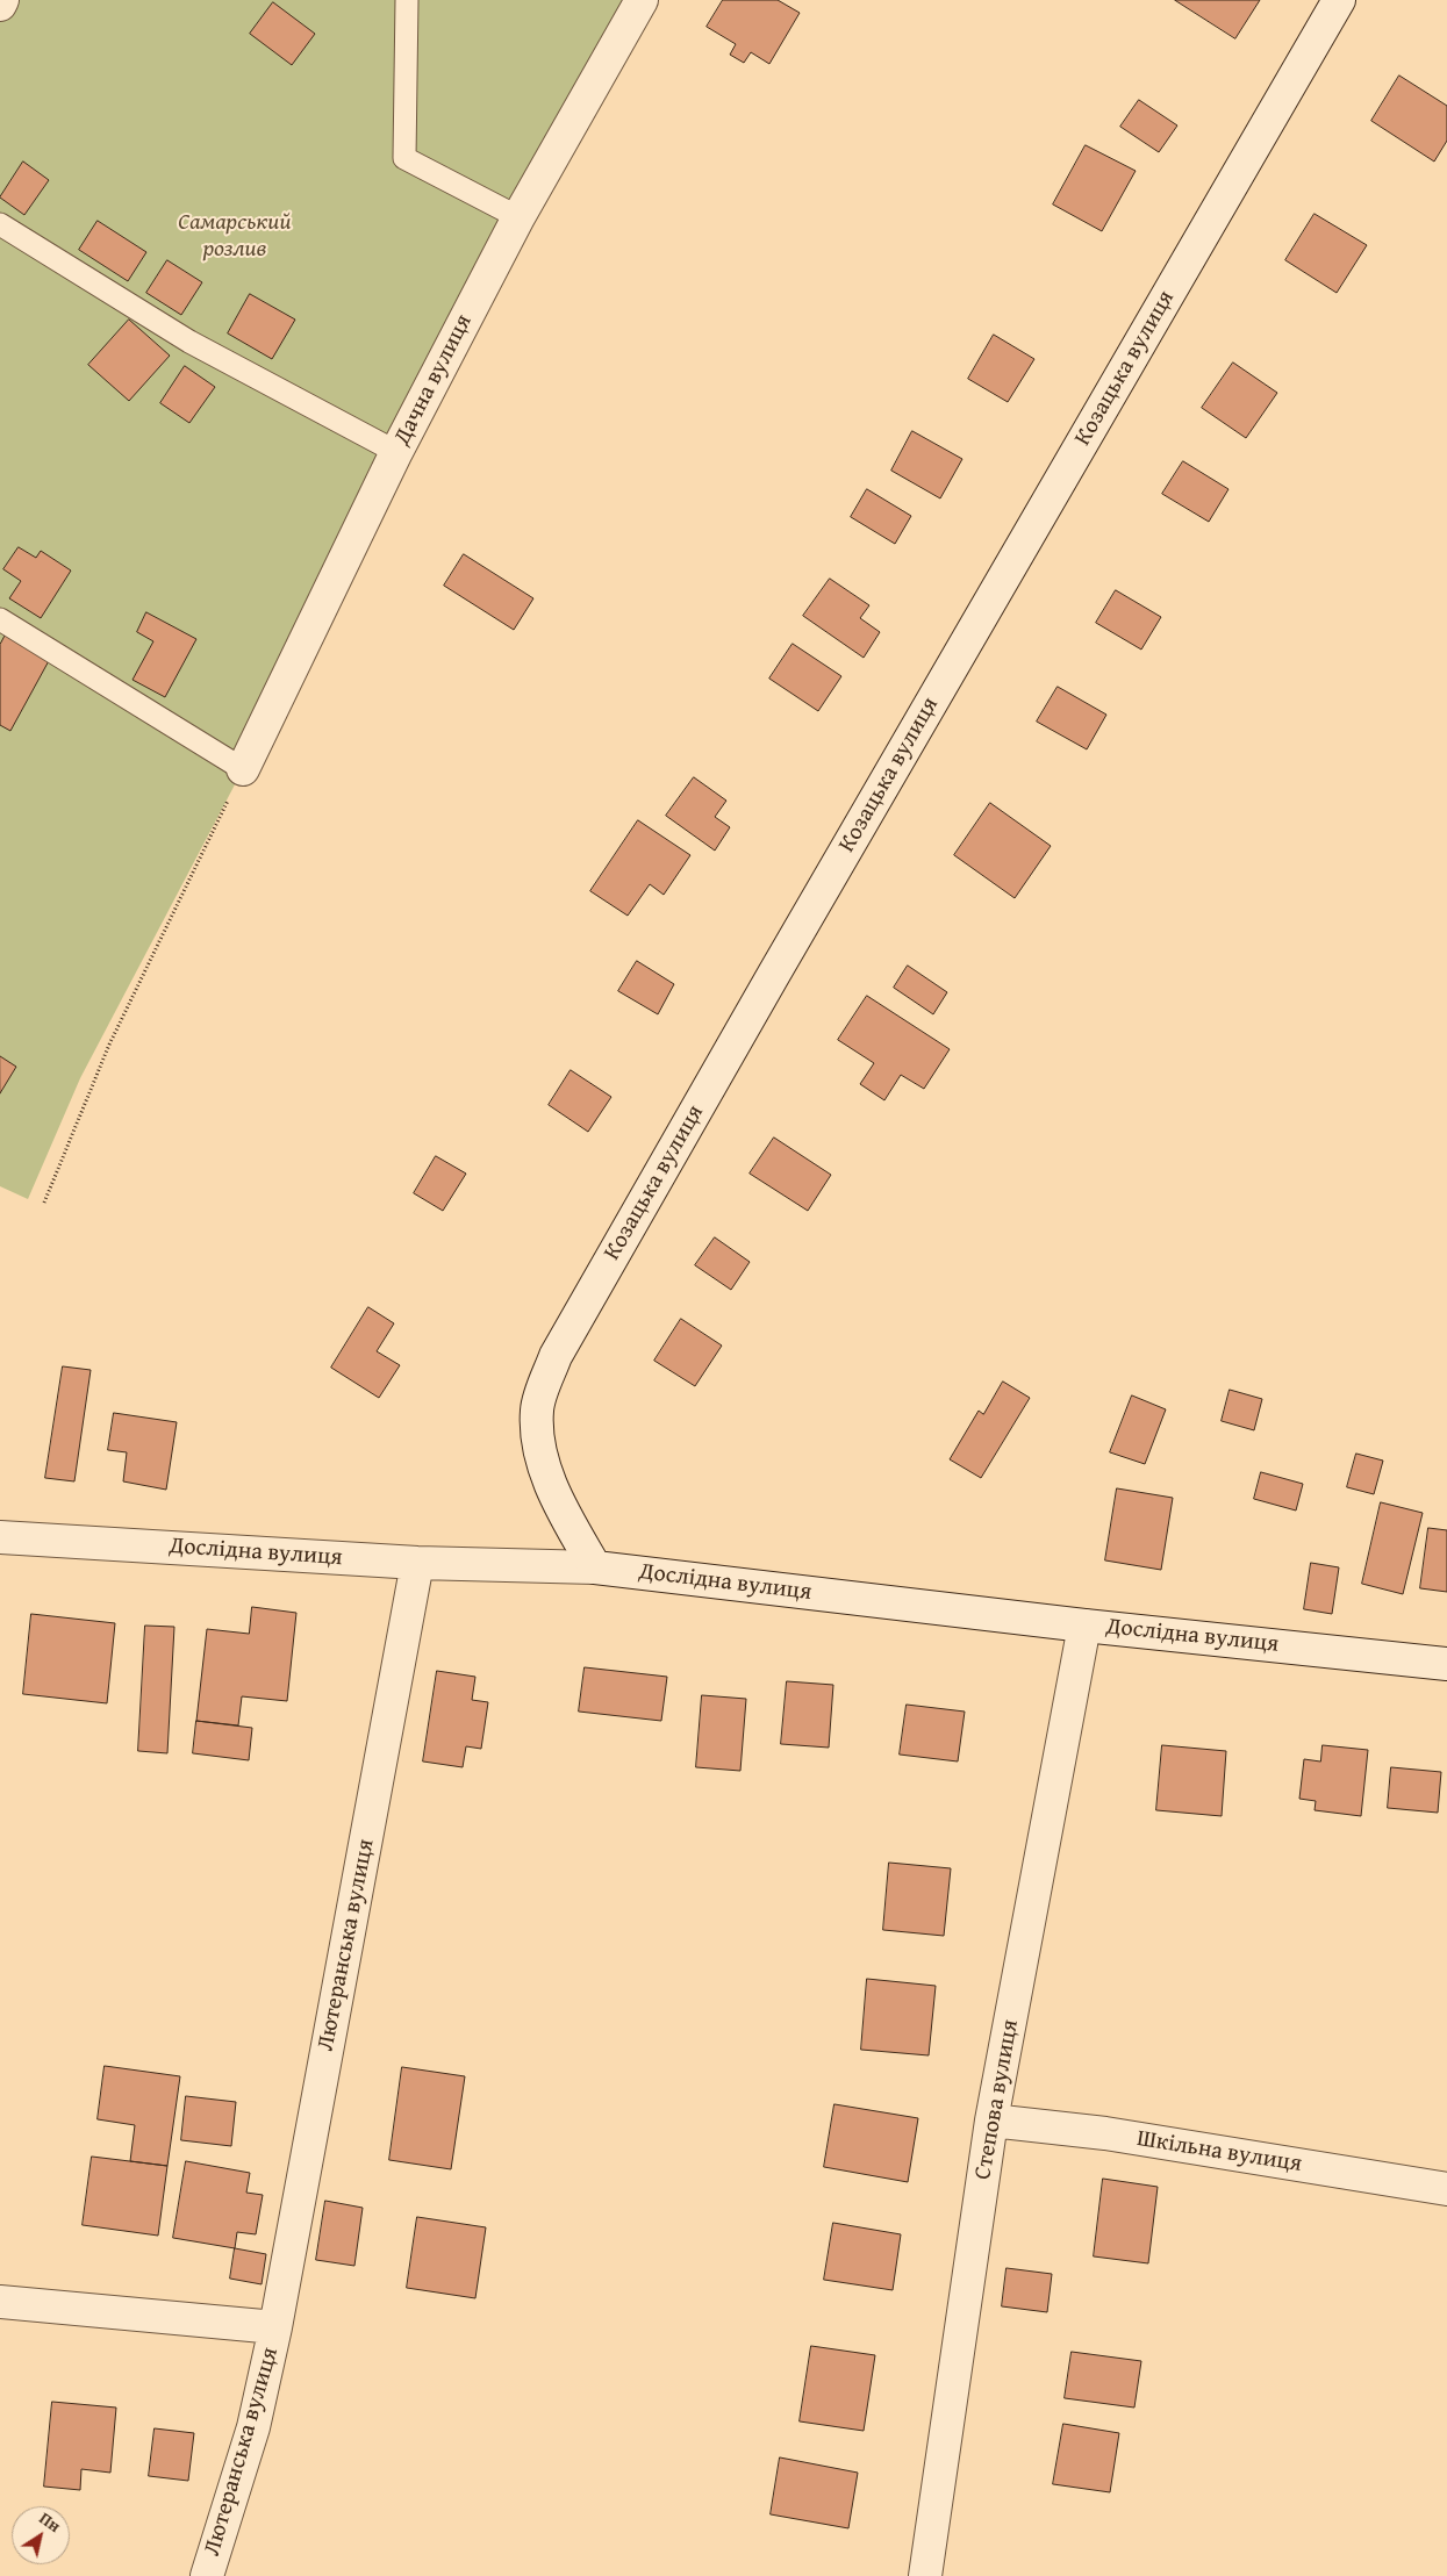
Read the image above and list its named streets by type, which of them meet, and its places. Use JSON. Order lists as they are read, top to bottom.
{
  "streets": {
    "street": [
      "Козацька вулиця",
      "Дачна вулиця",
      "Дослідна вулиця",
      "Лютеранська вулиця",
      "Степова вулиця",
      "Шкільна вулиця"
    ]
  },
  "crossings": [
    ["Козацька вулиця", "Дослідна вулиця"],
    ["Дослідна вулиця", "Лютеранська вулиця"],
    ["Дослідна вулиця", "Степова вулиця"],
    ["Степова вулиця", "Шкільна вулиця"]
  ],
  "parks": ["Самарський розлив"],
  "north": "top right"
}
